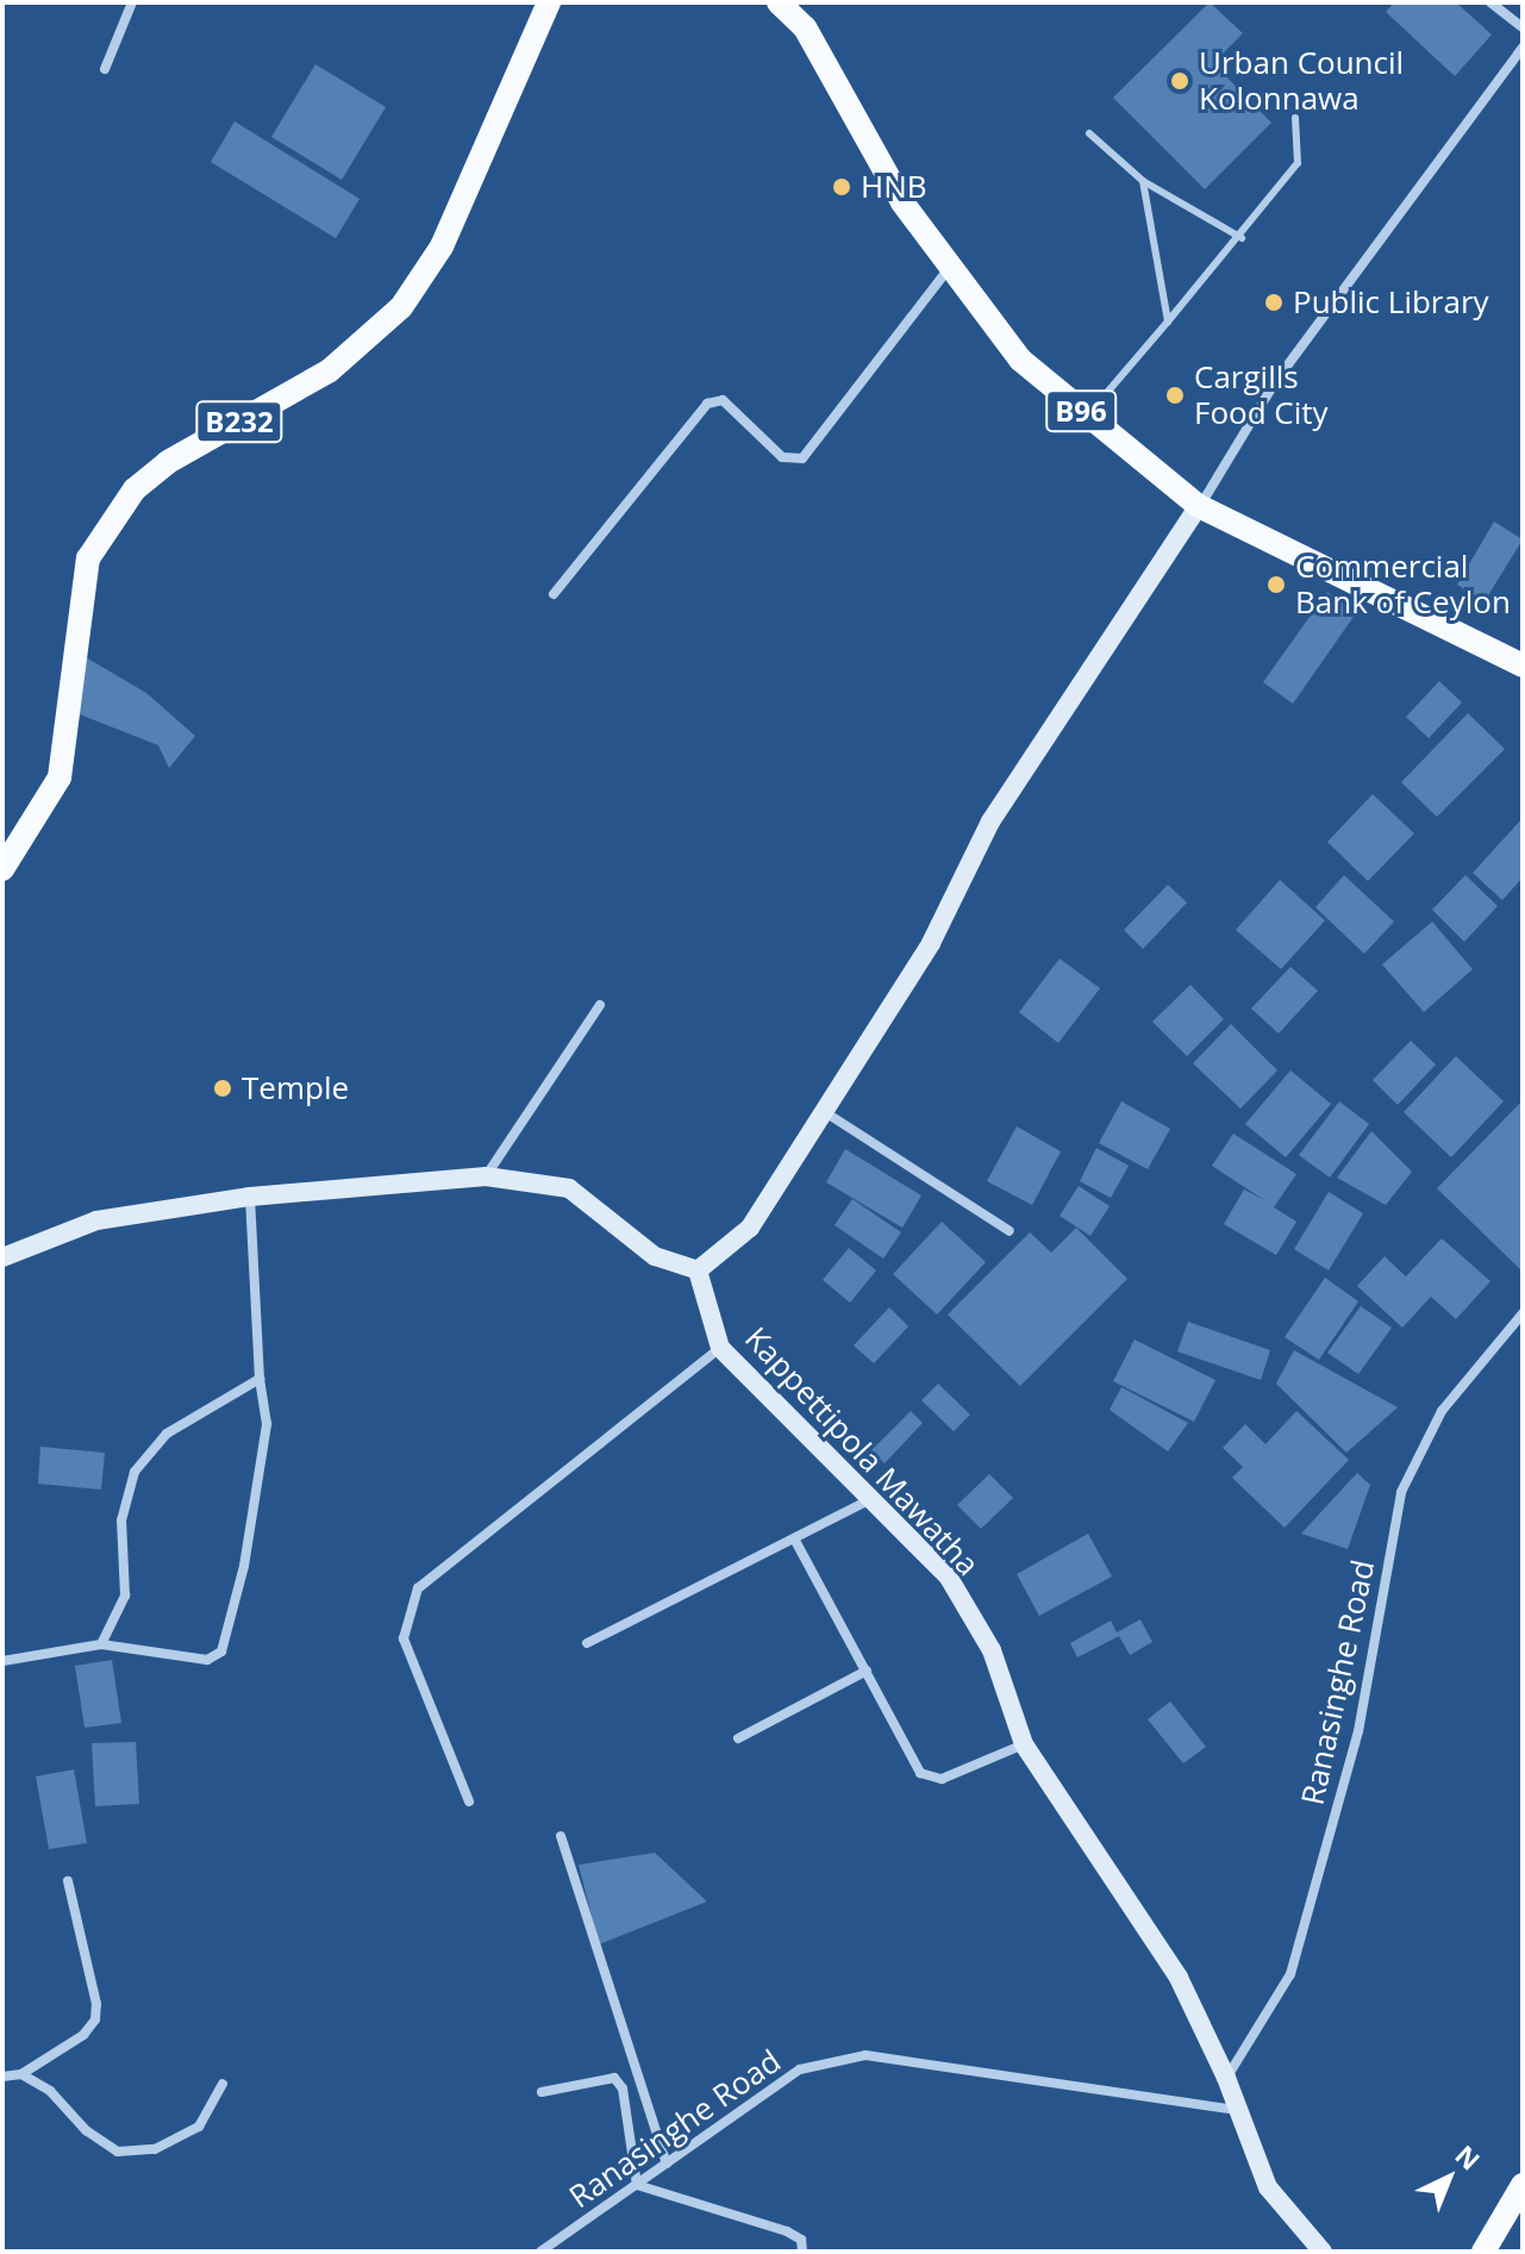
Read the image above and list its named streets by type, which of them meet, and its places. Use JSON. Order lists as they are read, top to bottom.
{
  "streets": {
    "main road": ["B96", "B232"],
    "street": ["Kappettipola Mawatha", "Ranasinghe Road"]
  },
  "crossings": [
    ["Kappettipola Mawatha", "Ranasinghe Road"]
  ],
  "places": [
    "Urban Council Kolonnawa",
    "HNB",
    "Public Library",
    "Cargills Food City",
    "Commercial Bank of Ceylon",
    "Temple"
  ],
  "north": "top right"
}
